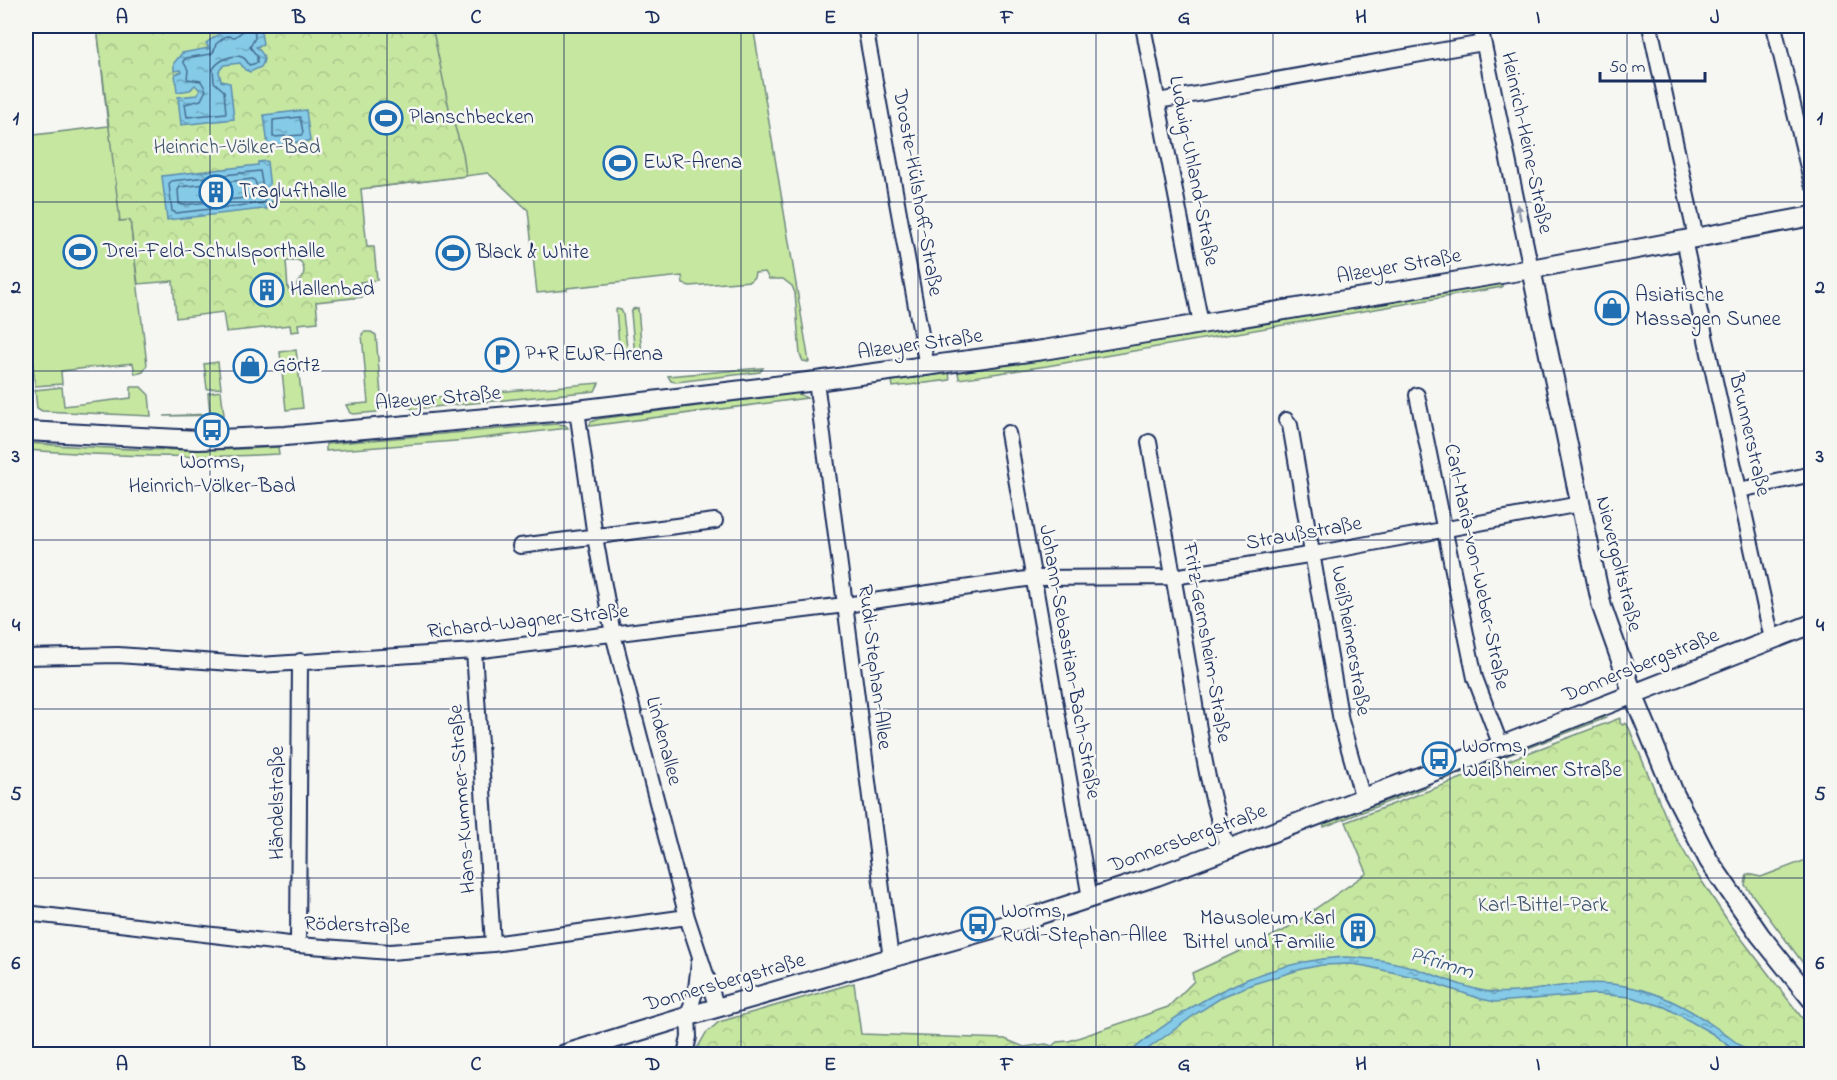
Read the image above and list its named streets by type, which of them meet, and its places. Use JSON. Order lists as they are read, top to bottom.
{
  "streets": {
    "street": [
      "Heinrich-Heine-Straße",
      "Ludwig-Uhland-Straße",
      "Droste-Hülshoff-Straße",
      "Alzeyer Straße",
      "Brunnerstraße",
      "Straußstraße",
      "Nievergoltstraße",
      "Carl-Maria-von-Weber-Straße",
      "Richard-Wagner-Straße",
      "Weißheimerstraße",
      "Fritz-Gernsheim-Straße",
      "Johann-Sebastian-Bach-Straße",
      "Donnersbergstraße",
      "Rudi-Stephan-Allee",
      "Lindenallee",
      "Hans-Kummer-Straße",
      "Händelstraße",
      "Röderstraße"
    ]
  },
  "crossings": [
    ["Heinrich-Heine-Straße", "Alzeyer Straße"],
    ["Heinrich-Heine-Straße", "Nievergoltstraße"],
    ["Ludwig-Uhland-Straße", "Alzeyer Straße"],
    ["Droste-Hülshoff-Straße", "Alzeyer Straße"],
    ["Alzeyer Straße", "Brunnerstraße"],
    ["Alzeyer Straße", "Nievergoltstraße"],
    ["Alzeyer Straße", "Rudi-Stephan-Allee"],
    ["Alzeyer Straße", "Lindenallee"],
    ["Brunnerstraße", "Donnersbergstraße"],
    ["Straußstraße", "Nievergoltstraße"],
    ["Straußstraße", "Carl-Maria-von-Weber-Straße"],
    ["Straußstraße", "Richard-Wagner-Straße"],
    ["Straußstraße", "Weißheimerstraße"],
    ["Straußstraße", "Fritz-Gernsheim-Straße"],
    ["Straußstraße", "Johann-Sebastian-Bach-Straße"],
    ["Nievergoltstraße", "Donnersbergstraße"],
    ["Carl-Maria-von-Weber-Straße", "Donnersbergstraße"],
    ["Richard-Wagner-Straße", "Johann-Sebastian-Bach-Straße"],
    ["Richard-Wagner-Straße", "Rudi-Stephan-Allee"],
    ["Richard-Wagner-Straße", "Lindenallee"],
    ["Richard-Wagner-Straße", "Hans-Kummer-Straße"],
    ["Richard-Wagner-Straße", "Händelstraße"],
    ["Weißheimerstraße", "Donnersbergstraße"],
    ["Fritz-Gernsheim-Straße", "Donnersbergstraße"],
    ["Johann-Sebastian-Bach-Straße", "Donnersbergstraße"],
    ["Donnersbergstraße", "Rudi-Stephan-Allee"],
    ["Donnersbergstraße", "Lindenallee"],
    ["Lindenallee", "Röderstraße"],
    ["Hans-Kummer-Straße", "Röderstraße"],
    ["Händelstraße", "Röderstraße"]
  ],
  "one_way": ["Heinrich-Heine-Straße"],
  "water": ["Pfrimm"],
  "parks": ["Heinrich-Völker-Bad", "Karl-Bittel-Park"],
  "places": {
    "sports": [
      "Planschbecken",
      "EWR-Arena",
      "Drei-Feld-Schulsporthalle",
      "Black & White"
    ],
    "building": ["Traglufthalle", "Hallenbad", "Mausoleum Karl Bittel und Familie"],
    "shop": ["Asiatische Massagen Sunee", "Görtz"],
    "parking": ["P+R EWR-Arena"],
    "bus stop": ["Worms, Heinrich-Völker-Bad", "Worms, Weißheimer Straße", "Worms, Rudi-Stephan-Allee"]
  },
  "scale_bar": "50 m",
  "grid": {
    "columns": [
      "A",
      "B",
      "C",
      "D",
      "E",
      "F",
      "G",
      "H",
      "I",
      "J"
    ],
    "rows": [
      "1",
      "2",
      "3",
      "4",
      "5",
      "6"
    ]
  }
}
